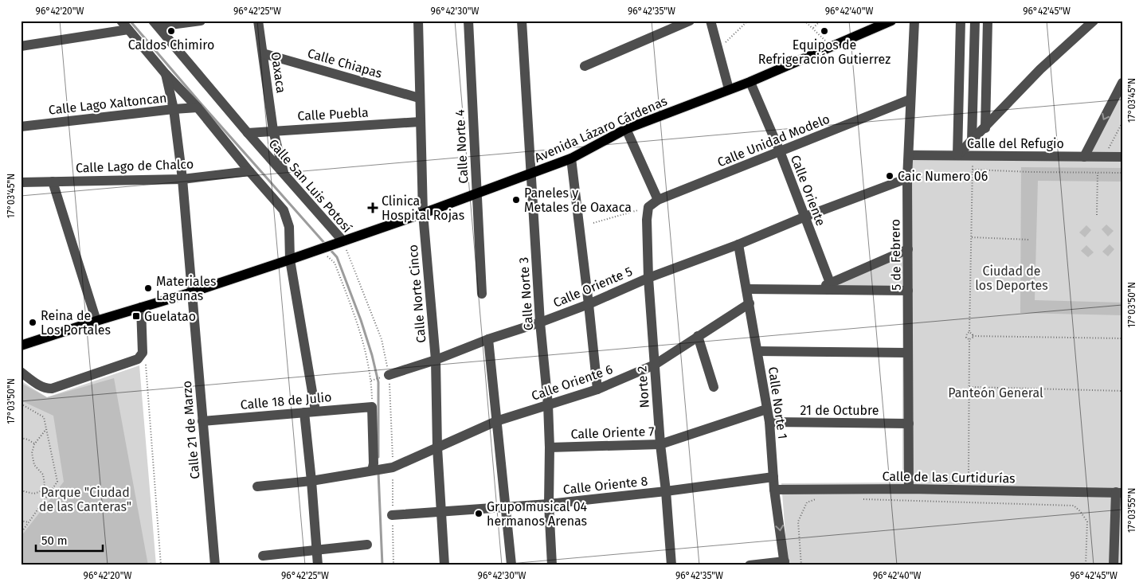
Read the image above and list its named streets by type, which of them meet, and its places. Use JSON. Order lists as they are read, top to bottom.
{
  "streets": {
    "main road": ["Avenida Lázaro Cárdenas"],
    "street": [
      "Calle Chiapas",
      "Oaxaca",
      "Calle Lago Xaltoncan",
      "Calle Puebla",
      "Calle Unidad Modelo",
      "Calle del Refugio",
      "Calle Norte 4",
      "Calle Lago de Chalco",
      "Calle San Luis Potosí",
      "Calle Oriente",
      "5 de Febrero",
      "Calle Oriente 5",
      "Calle Norte Cinco",
      "Calle Norte 3",
      "Calle Oriente 6",
      "Norte 2",
      "Calle 18 de Julio",
      "Calle Norte 1",
      "21 de Octubre",
      "Calle 21 de Marzo",
      "Calle Oriente 7",
      "Calle de las Curtidurías",
      "Calle Oriente 8"
    ]
  },
  "crossings": [
    ["Calle Chiapas", "Oaxaca"],
    ["Calle Chiapas", "Calle Norte Cinco"],
    ["Oaxaca", "Calle Puebla"],
    ["Oaxaca", "Calle San Luis Potosí"],
    ["Calle Lago Xaltoncan", "Calle 21 de Marzo"],
    ["Calle Puebla", "Calle San Luis Potosí"],
    ["Calle Puebla", "Calle Norte Cinco"],
    ["Avenida Lázaro Cárdenas", "Calle Norte 4"],
    ["Avenida Lázaro Cárdenas", "Calle San Luis Potosí"],
    ["Avenida Lázaro Cárdenas", "Calle Norte Cinco"],
    ["Avenida Lázaro Cárdenas", "Calle Norte 3"],
    ["Avenida Lázaro Cárdenas", "Calle 21 de Marzo"],
    ["Calle Unidad Modelo", "Calle Oriente"],
    ["Calle Unidad Modelo", "5 de Febrero"],
    ["Calle Unidad Modelo", "Norte 2"],
    ["Calle del Refugio", "5 de Febrero"],
    ["Calle Lago de Chalco", "Calle 21 de Marzo"],
    ["Calle San Luis Potosí", "Calle Oriente 5"],
    ["Calle San Luis Potosí", "Calle Oriente 6"],
    ["Calle San Luis Potosí", "Calle Oriente 8"],
    ["Calle Oriente", "Calle Oriente 5"],
    ["5 de Febrero", "Calle Oriente 5"],
    ["5 de Febrero", "21 de Octubre"],
    ["5 de Febrero", "Calle de las Curtidurías"],
    ["Calle Oriente 5", "Calle Norte Cinco"],
    ["Calle Oriente 5", "Calle Norte 3"],
    ["Calle Oriente 5", "Norte 2"],
    ["Calle Oriente 5", "Calle Norte 1"],
    ["Calle Norte Cinco", "Calle Oriente 6"],
    ["Calle Norte Cinco", "Calle Oriente 8"],
    ["Calle Norte 3", "Calle Oriente 6"],
    ["Calle Norte 3", "Calle Oriente 7"],
    ["Calle Norte 3", "Calle Oriente 8"],
    ["Calle Oriente 6", "Norte 2"],
    ["Calle Oriente 6", "Calle Norte 1"],
    ["Norte 2", "Calle Oriente 7"],
    ["Norte 2", "Calle Oriente 8"],
    ["Calle 18 de Julio", "Calle 21 de Marzo"],
    ["Calle Norte 1", "21 de Octubre"],
    ["Calle Norte 1", "Calle Oriente 7"],
    ["Calle Norte 1", "Calle de las Curtidurías"],
    ["Calle Norte 1", "Calle Oriente 8"]
  ],
  "parks": ["Ciudad de los Deportes", "Panteón General", "Parque \"Ciudad de las Canteras\""],
  "places": {
    "other": [
      "Caldos Chimiro",
      "Equipos de Refrigeración Gutierrez",
      "Caic Numero 06",
      "Paneles y Metales de Oaxaca",
      "Materiales Lagunas",
      "Reina de Los Portales",
      "Grupo musical 04 hermanos Arenas"
    ],
    "health": ["Clinica Hospital Rojas"],
    "transit": ["Guelatao"]
  },
  "scale_bar": "50 m",
  "coordinates": [
    "96°42'20\"W",
    "96°42'25\"W",
    "96°42'30\"W",
    "96°42'35\"W",
    "96°42'40\"W",
    "96°42'45\"W",
    "17°03'45\"N",
    "17°03'50\"N",
    "17°03'55\"N"
  ]
}
